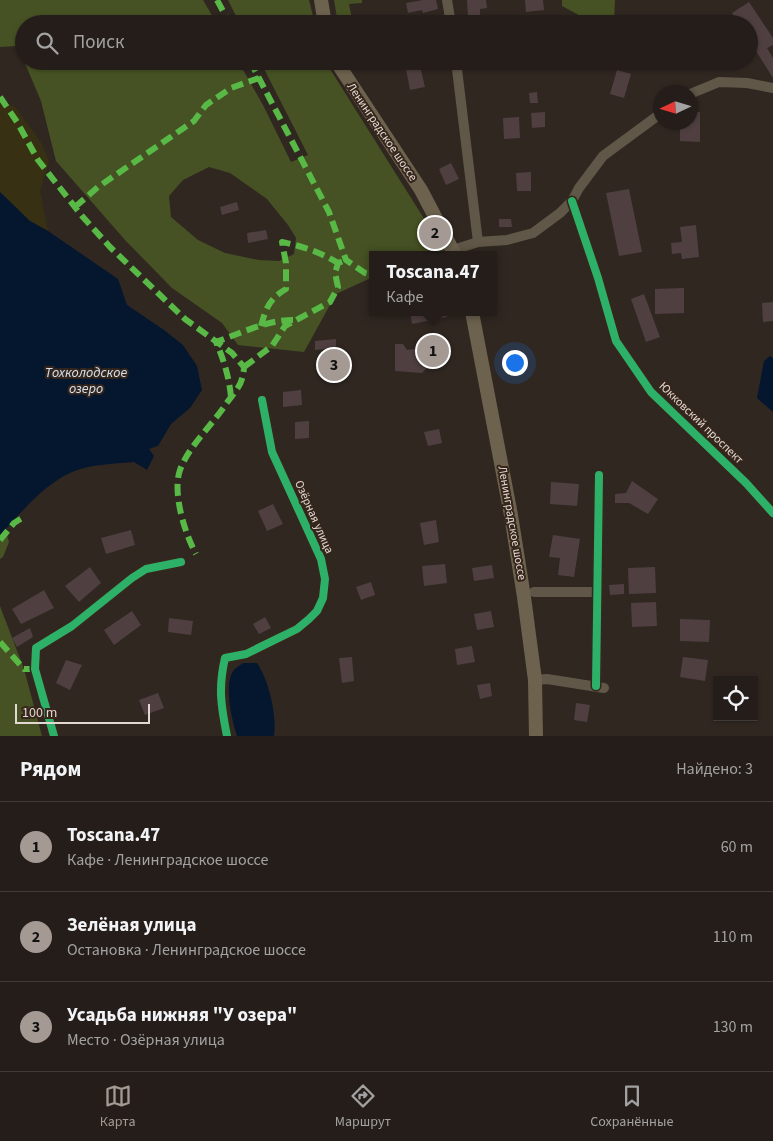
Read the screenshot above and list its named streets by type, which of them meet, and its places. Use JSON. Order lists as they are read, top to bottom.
{
  "streets": {
    "main road": ["Ленинградское шоссе"],
    "street": ["Юкковский проспект", "Озёрная улица"]
  },
  "water": ["Тохколодское озеро"],
  "scale_bar": "100 m",
  "north": "left",
  "page": {
    "search": "Поиск",
    "pins": ["2", "1", "3"],
    "popup": ["Toscana.47", "Кафе"],
    "scale": "100 m",
    "heading": ["Рядом", "Найдено: 3"],
    "list": [
      {
        "mark": "1",
        "name": "Toscana.47",
        "note": "Кафе · Ленинградское шоссе",
        "value": "60 m"
      },
      {
        "mark": "2",
        "name": "Зелёная улица",
        "note": "Остановка · Ленинградское шоссе",
        "value": "110 m"
      },
      {
        "mark": "3",
        "name": "Усадьба нижняя \"У озера\"",
        "note": "Место · Озёрная улица",
        "value": "130 m"
      }
    ],
    "nav": ["Карта", "Маршрут", "Сохранённые"]
  }
}
